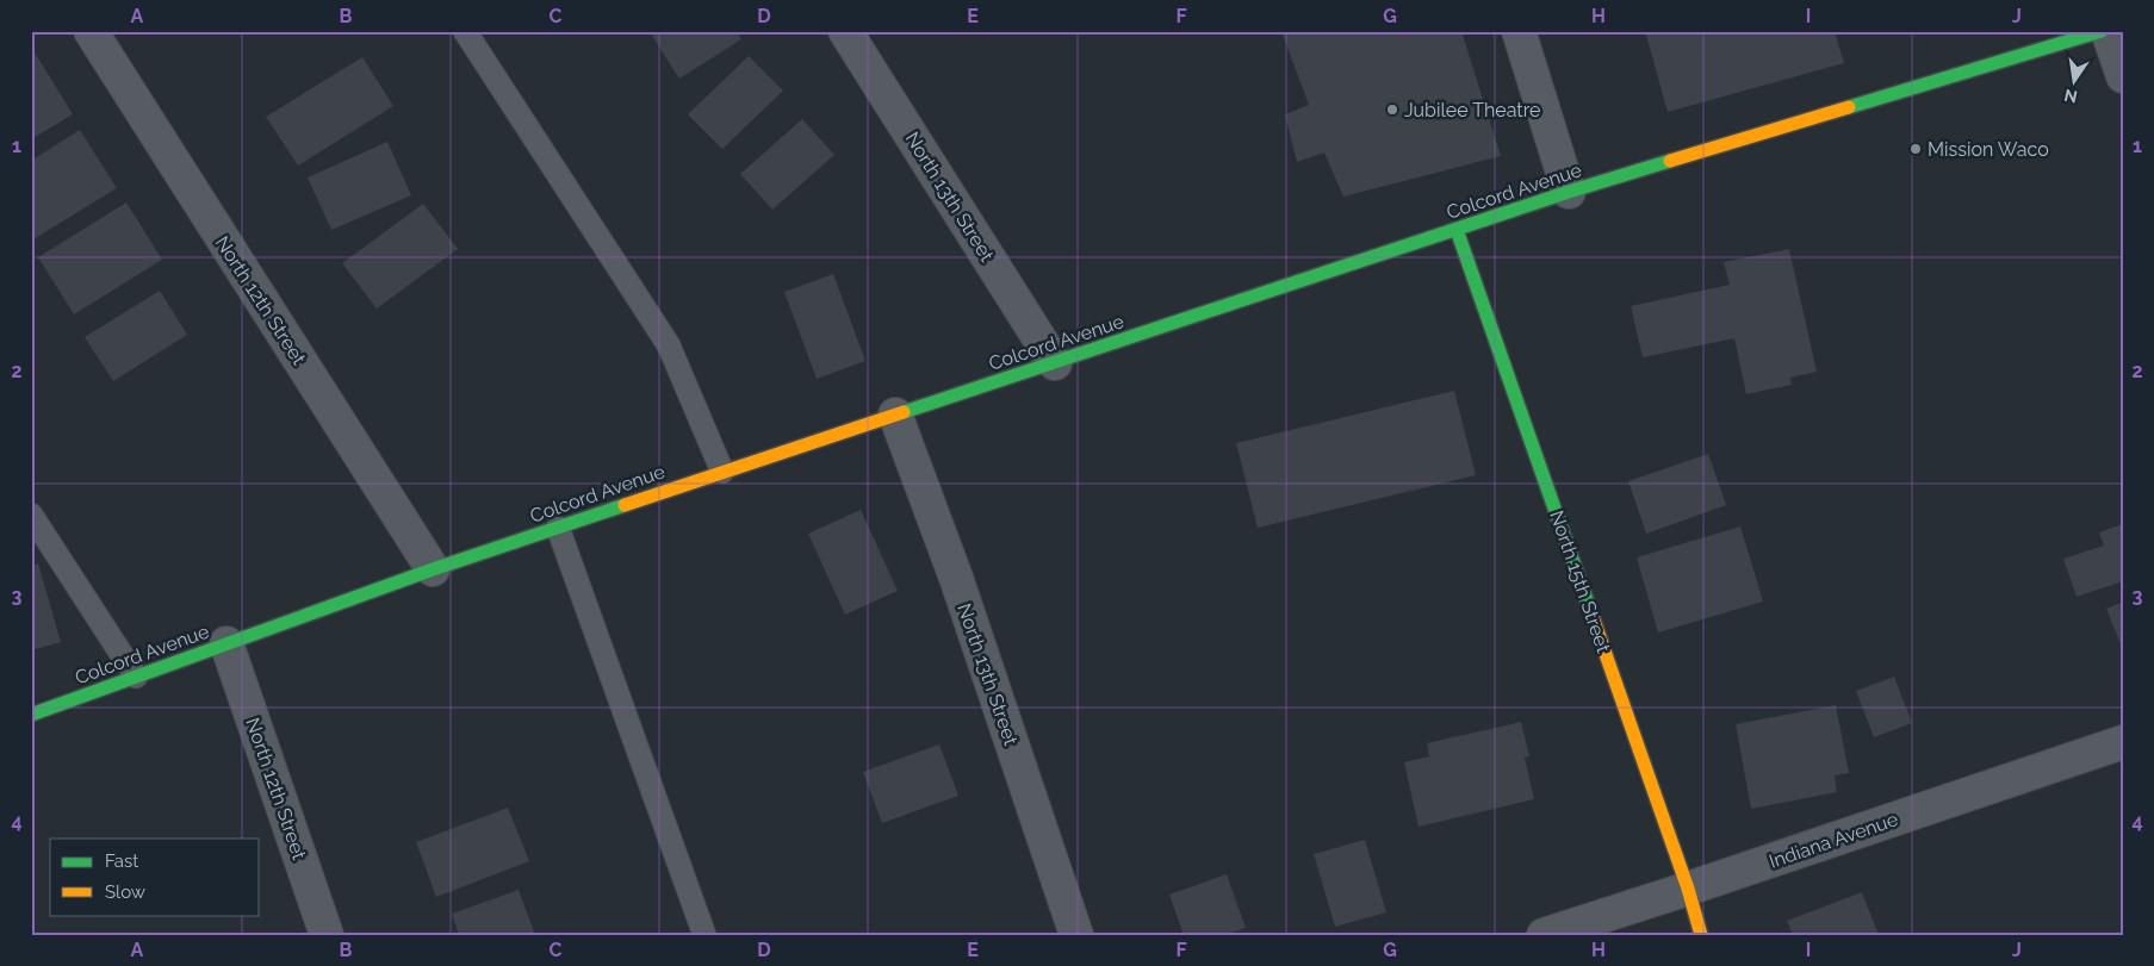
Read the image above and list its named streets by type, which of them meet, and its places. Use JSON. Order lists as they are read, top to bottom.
{
  "streets": {
    "street": [
      "Colcord Avenue",
      "North 13th Street",
      "North 12th Street",
      "North 15th Street",
      "Indiana Avenue"
    ]
  },
  "crossings": [
    ["Colcord Avenue", "North 13th Street"],
    ["Colcord Avenue", "North 12th Street"],
    ["Colcord Avenue", "North 15th Street"],
    ["North 15th Street", "Indiana Avenue"]
  ],
  "places": ["Jubilee Theatre", "Mission Waco"],
  "legend": ["Fast", "Slow"],
  "north": "bottom",
  "grid": {
    "columns": [
      "A",
      "B",
      "C",
      "D",
      "E",
      "F",
      "G",
      "H",
      "I",
      "J"
    ],
    "rows": [
      "1",
      "2",
      "3",
      "4"
    ]
  }
}
